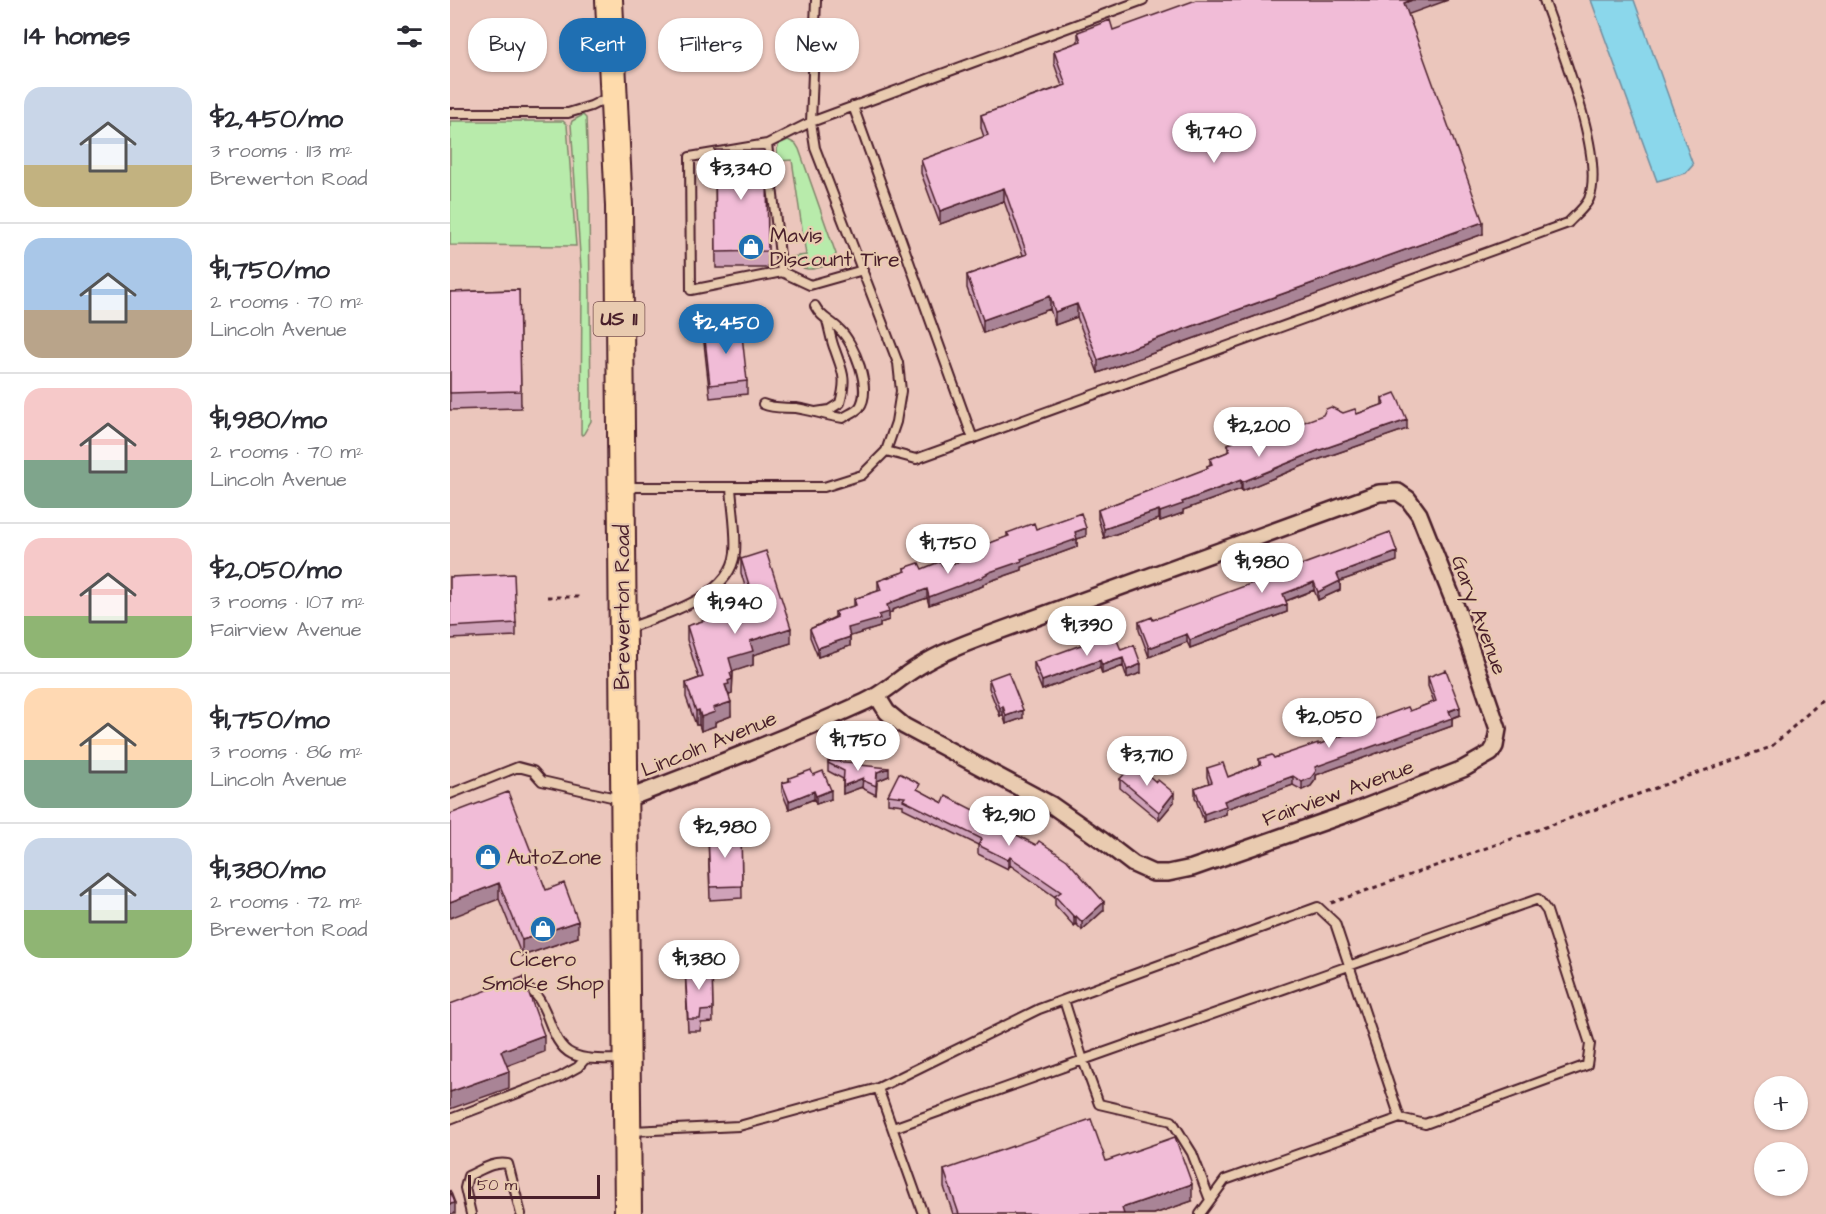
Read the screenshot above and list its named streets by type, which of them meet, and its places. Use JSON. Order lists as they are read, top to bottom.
{
  "streets": {
    "main road": ["US 11", "Brewerton Road"],
    "street": ["Gary Avenue", "Lincoln Avenue", "Fairview Avenue"]
  },
  "crossings": [
    ["Brewerton Road", "Lincoln Avenue"],
    ["Gary Avenue", "Lincoln Avenue"],
    ["Gary Avenue", "Fairview Avenue"],
    ["Lincoln Avenue", "Fairview Avenue"]
  ],
  "places": {
    "shop": ["Mavis Discount Tire", "AutoZone", "Cicero Smoke Shop"]
  },
  "scale_bar": "50 m",
  "page": {
    "heading": "14 homes",
    "chip": [
      "Buy",
      "Rent",
      "Filters",
      "New"
    ],
    "list": [
      {
        "name": "$2,450/mo",
        "note": "3 rooms · 113 m² · Brewerton Road"
      },
      {
        "name": "$1,750/mo",
        "note": "2 rooms · 70 m² · Lincoln Avenue"
      },
      {
        "name": "$1,980/mo",
        "note": "2 rooms · 70 m² · Lincoln Avenue"
      },
      {
        "name": "$2,050/mo",
        "note": "3 rooms · 107 m² · Fairview Avenue"
      },
      {
        "name": "$1,750/mo",
        "note": "3 rooms · 86 m² · Lincoln Avenue"
      },
      {
        "name": "$1,380/mo",
        "note": "2 rooms · 72 m² · Brewerton Road"
      }
    ],
    "price": [
      "$1,740",
      "$3,340",
      "$2,450",
      "$2,200",
      "$1,750",
      "$1,980",
      "$1,940",
      "$1,390",
      "$2,050",
      "$1,750",
      "$3,710",
      "$2,910",
      "$2,980",
      "$1,380"
    ],
    "map_buttons": ["+", "−"],
    "scale": "50 m"
  }
}
